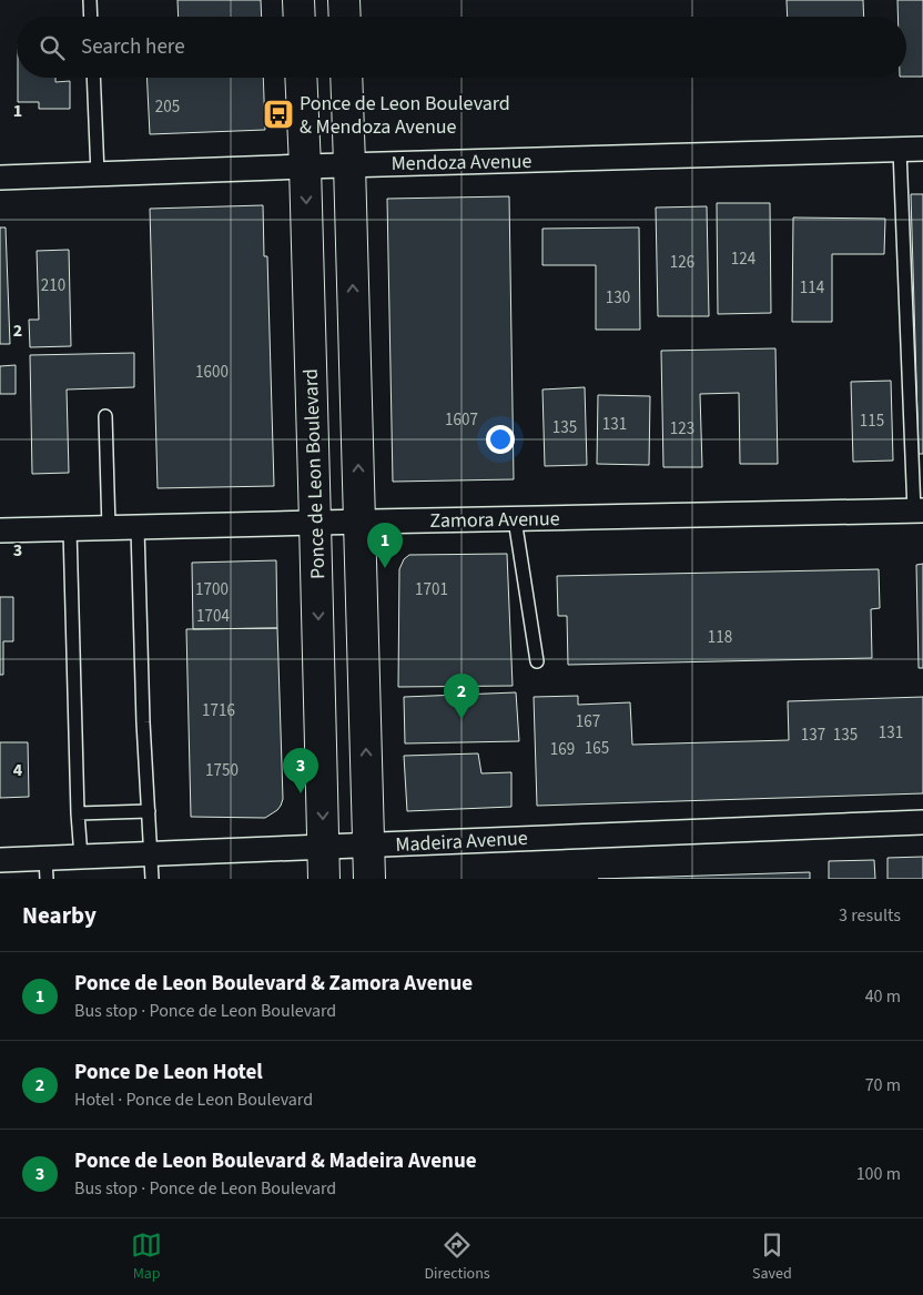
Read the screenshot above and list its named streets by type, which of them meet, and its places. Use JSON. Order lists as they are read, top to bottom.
{
  "streets": {
    "street": [
      "Mendoza Avenue",
      "Ponce de Leon Boulevard",
      "Zamora Avenue",
      "Madeira Avenue"
    ]
  },
  "crossings": [
    ["Mendoza Avenue", "Ponce de Leon Boulevard"],
    ["Ponce de Leon Boulevard", "Zamora Avenue"],
    ["Ponce de Leon Boulevard", "Madeira Avenue"]
  ],
  "places": {
    "bus stop": ["Ponce de Leon Boulevard & Mendoza Avenue"]
  },
  "house_numbers": [
    "205",
    "124",
    "126",
    "210",
    "114",
    "130",
    "1600",
    "1607",
    "115",
    "131",
    "135",
    "123",
    "1700",
    "1701",
    "1704",
    "118",
    "1716",
    "167",
    "131",
    "137",
    "135",
    "165",
    "169",
    "1750"
  ],
  "page": {
    "search": "Search here",
    "pins": ["1", "2", "3"],
    "heading": ["Nearby", "3 results"],
    "list": [
      {
        "mark": "1",
        "name": "Ponce de Leon Boulevard & Zamora Avenue",
        "note": "Bus stop · Ponce de Leon Boulevard",
        "value": "40 m"
      },
      {
        "mark": "2",
        "name": "Ponce De Leon Hotel",
        "note": "Hotel · Ponce de Leon Boulevard",
        "value": "70 m"
      },
      {
        "mark": "3",
        "name": "Ponce de Leon Boulevard & Madeira Avenue",
        "note": "Bus stop · Ponce de Leon Boulevard",
        "value": "100 m"
      }
    ],
    "nav": ["Map", "Directions", "Saved"]
  },
  "grid": {
    "rows": [
      "1",
      "2",
      "3",
      "4"
    ]
  }
}
